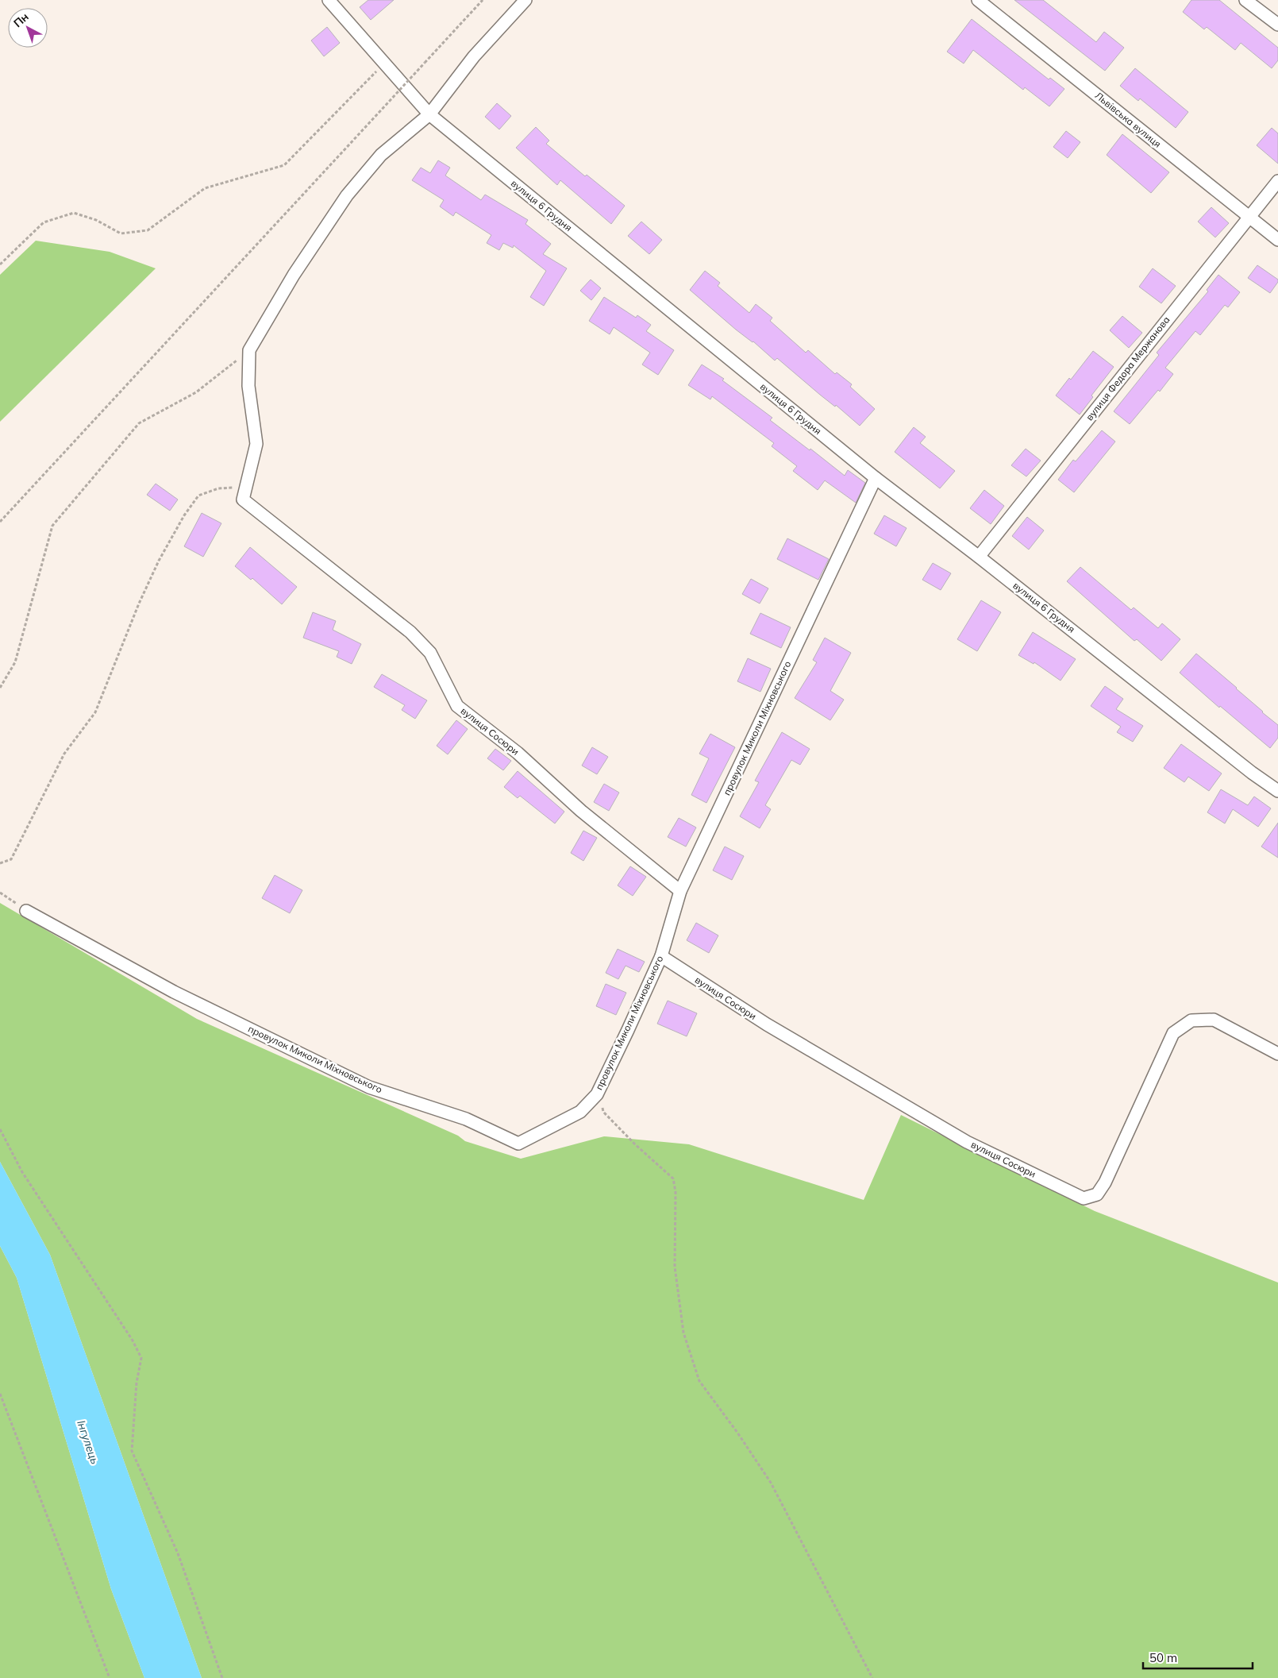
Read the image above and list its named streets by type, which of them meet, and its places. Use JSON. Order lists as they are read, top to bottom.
{
  "streets": {
    "street": [
      "Львівська вулиця",
      "вулиця 6 Грудня",
      "вулиця Федора Мержанова",
      "провулок Миколи Міхновського",
      "вулиця Сосюри"
    ]
  },
  "crossings": [
    ["Львівська вулиця", "вулиця Федора Мержанова"],
    ["вулиця 6 Грудня", "вулиця Федора Мержанова"],
    ["вулиця 6 Грудня", "провулок Миколи Міхновського"],
    ["провулок Миколи Міхновського", "вулиця Сосюри"]
  ],
  "water": ["Інгулець"],
  "scale_bar": "50 m",
  "north": "top left"
}
